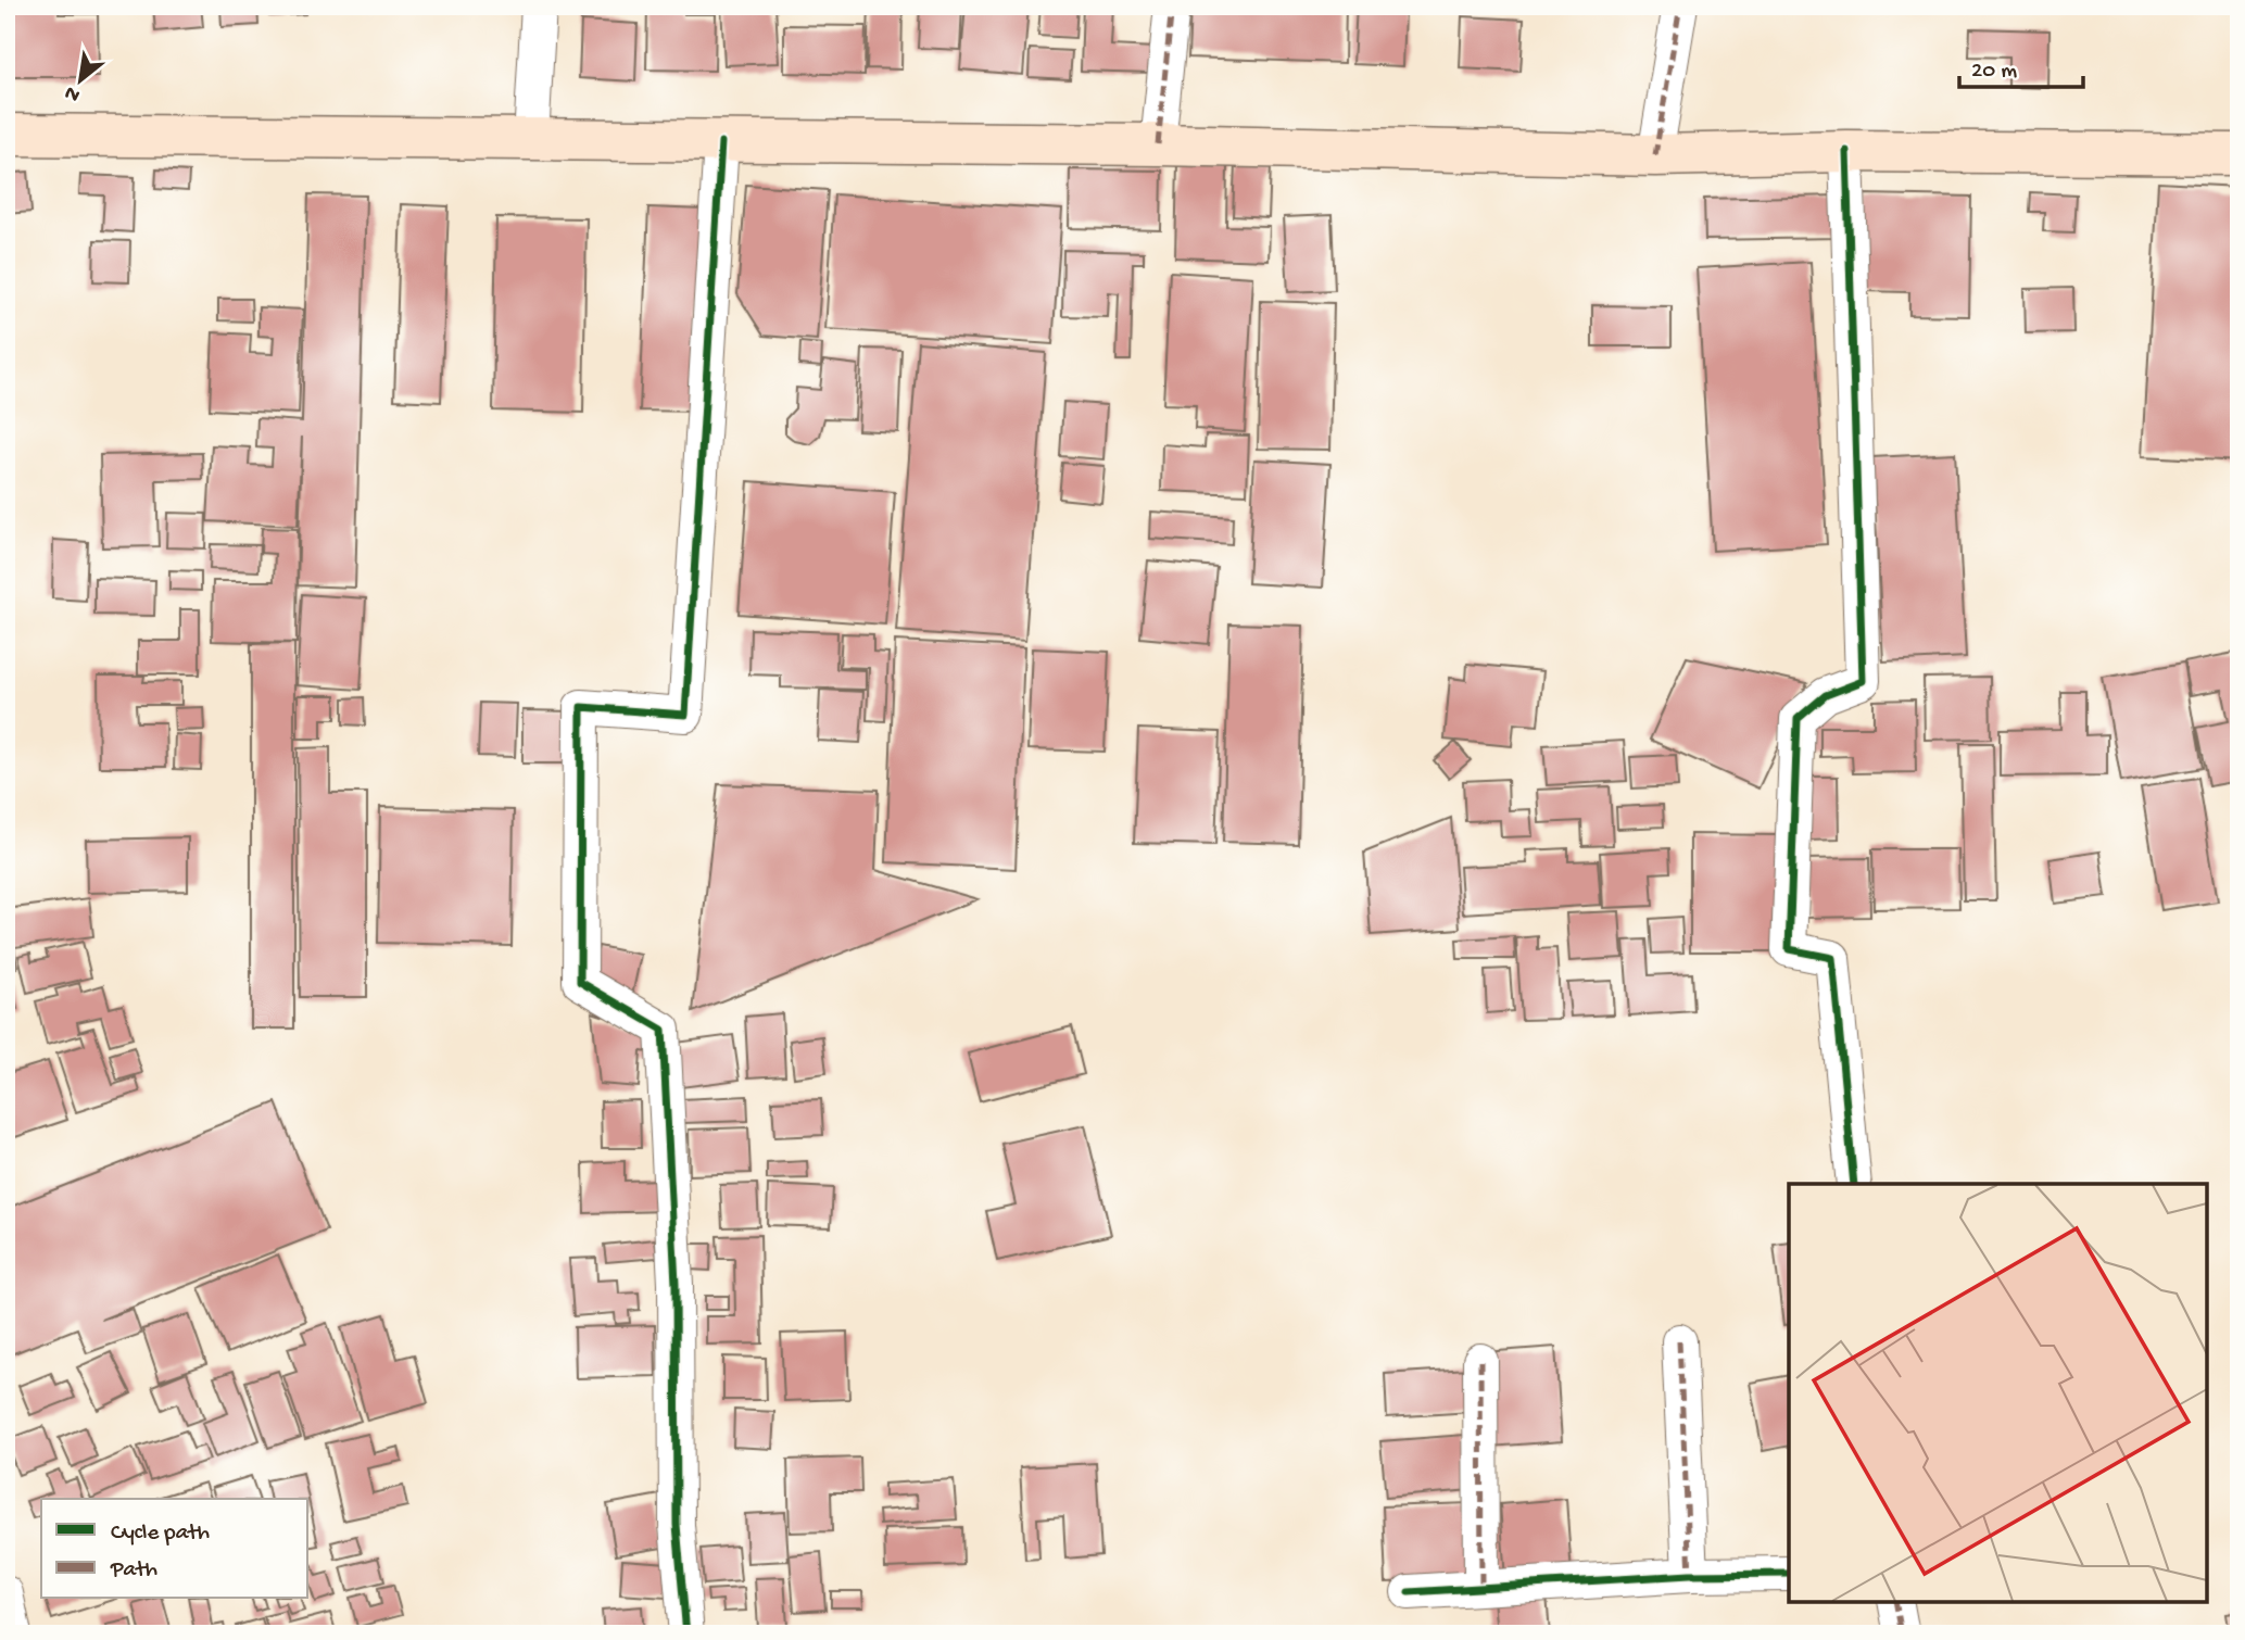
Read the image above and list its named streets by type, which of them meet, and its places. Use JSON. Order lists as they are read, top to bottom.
{
  "legend": ["Cycle path", "Path"],
  "scale_bar": "20 m",
  "north": "bottom left"
}
